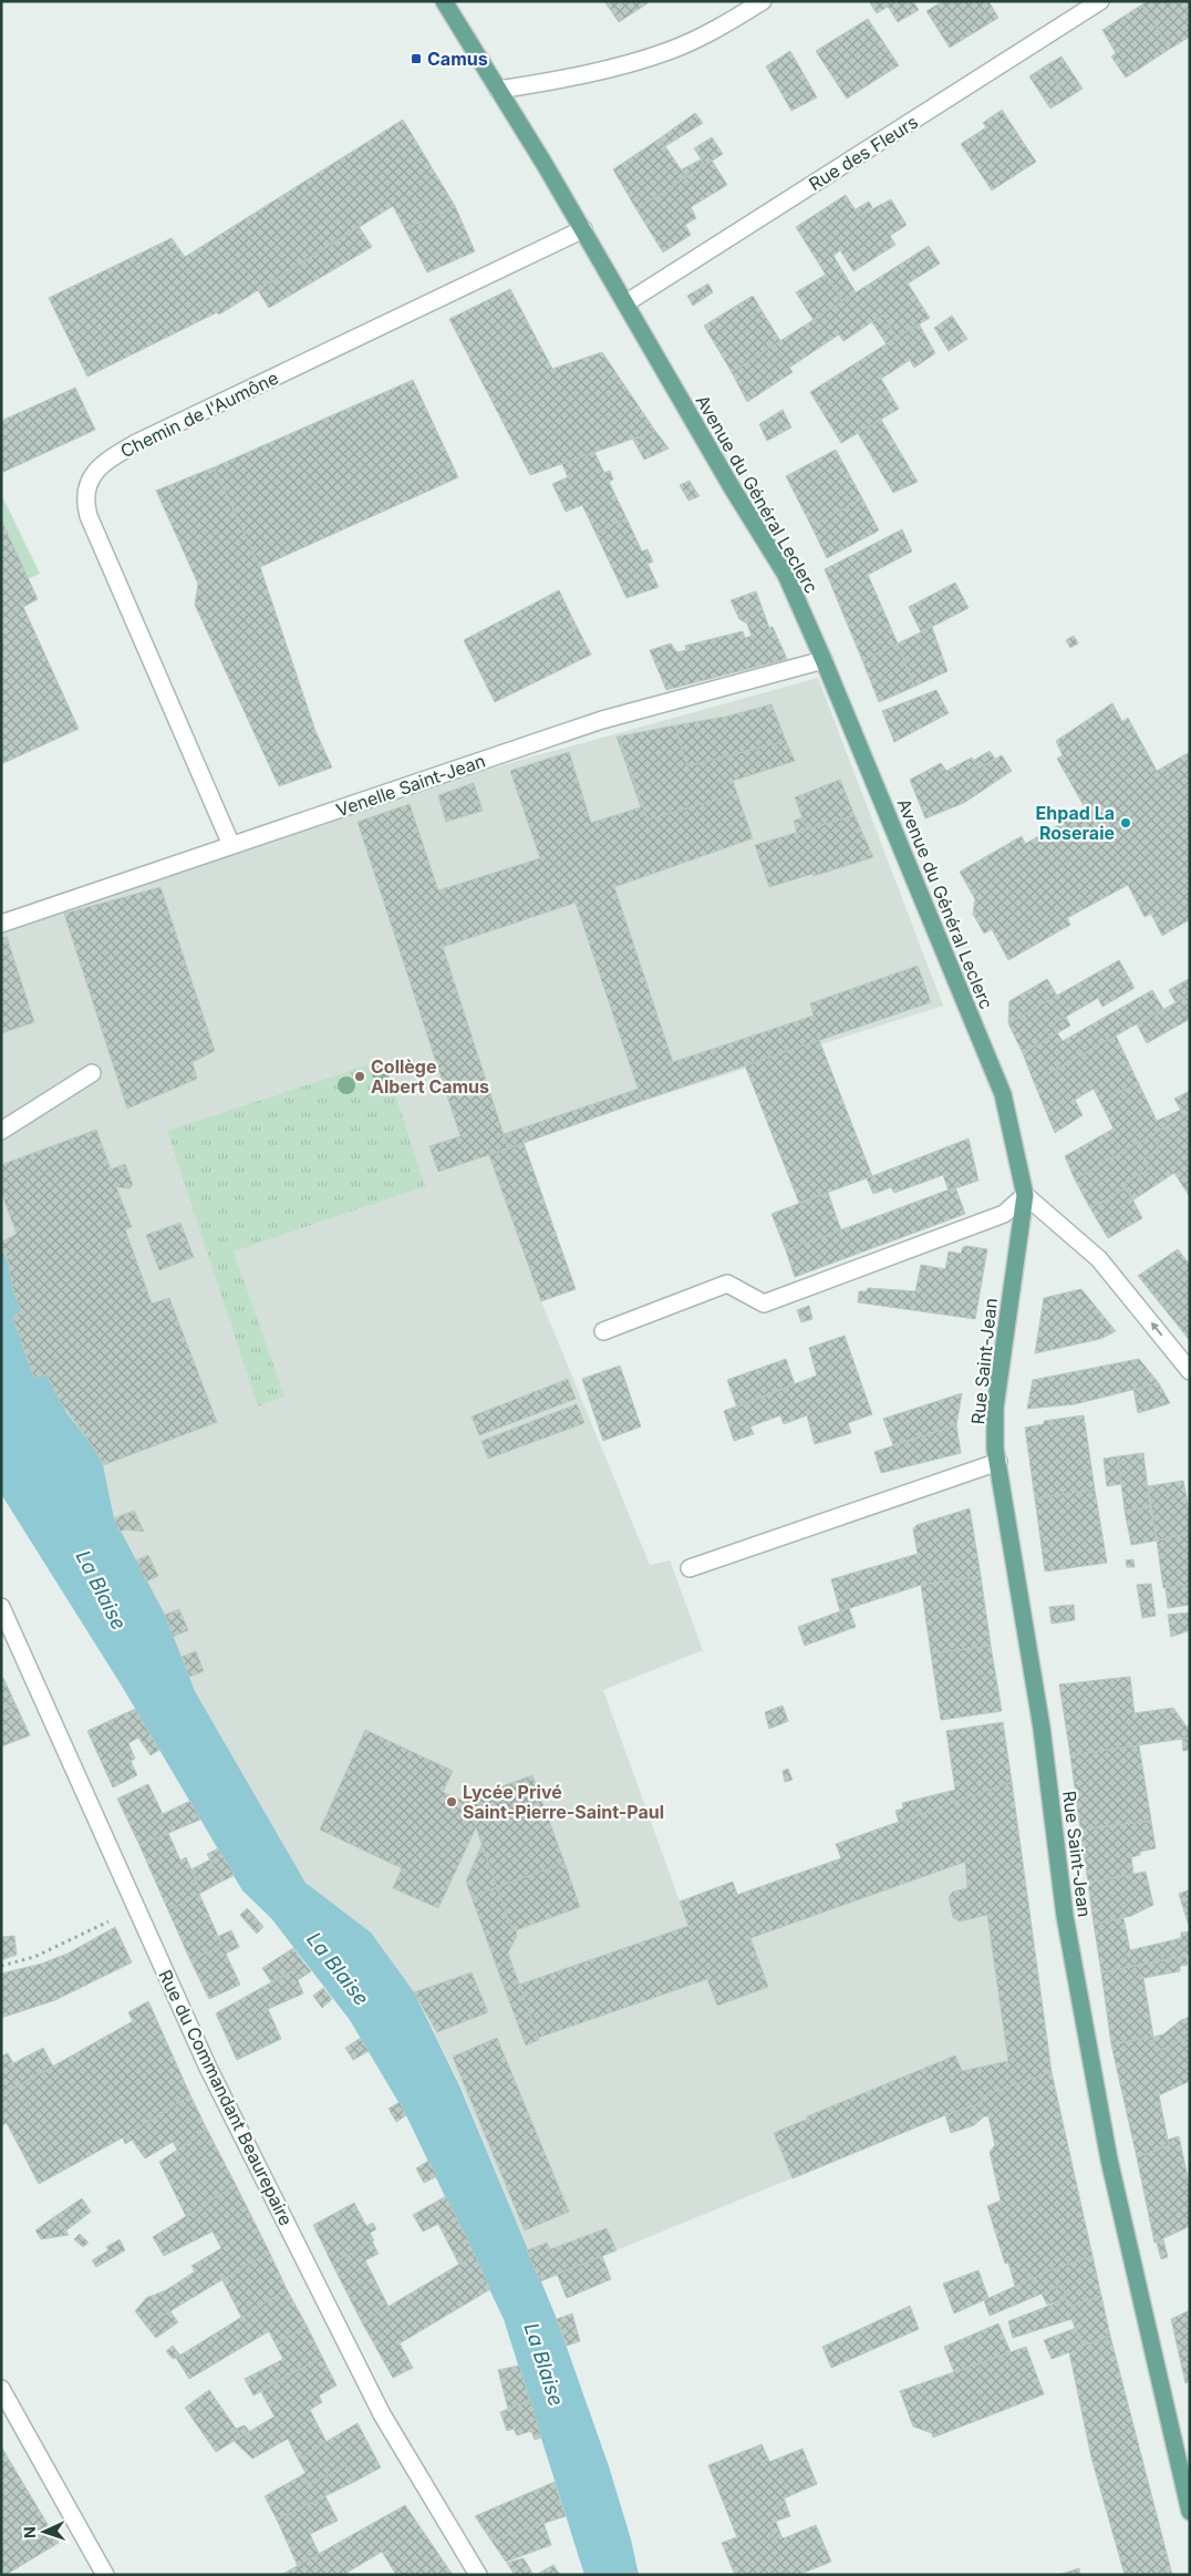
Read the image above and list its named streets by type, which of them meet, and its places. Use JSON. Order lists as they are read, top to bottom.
{
  "streets": {
    "main road": ["Avenue du Général Leclerc", "Rue Saint-Jean"],
    "street": [
      "Rue des Fleurs",
      "Chemin de l'Aumône",
      "Venelle Saint-Jean",
      "Rue du Commandant Beaurepaire"
    ]
  },
  "crossings": [
    ["Rue des Fleurs", "Avenue du Général Leclerc"],
    ["Chemin de l'Aumône", "Avenue du Général Leclerc"],
    ["Chemin de l'Aumône", "Venelle Saint-Jean"],
    ["Avenue du Général Leclerc", "Venelle Saint-Jean"],
    ["Avenue du Général Leclerc", "Rue Saint-Jean"]
  ],
  "water": ["La Blaise"],
  "places": {
    "transit": ["Camus"],
    "other": ["Ehpad La Roseraie", "Collège Albert Camus", "Lycée Privé Saint-Pierre-Saint-Paul"]
  },
  "north": "left"
}
